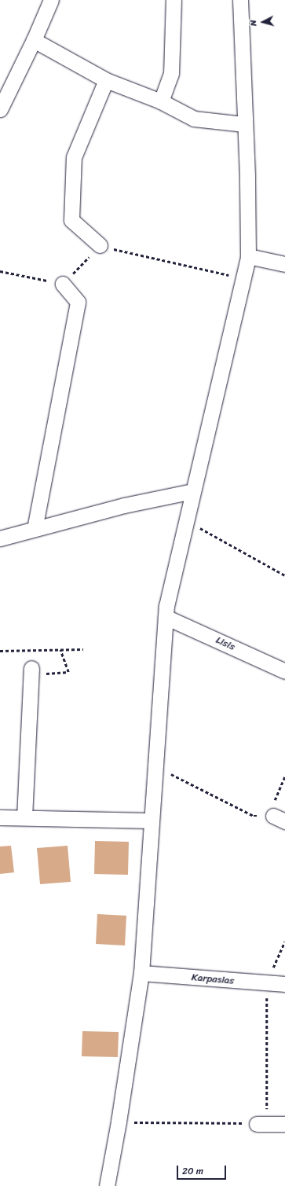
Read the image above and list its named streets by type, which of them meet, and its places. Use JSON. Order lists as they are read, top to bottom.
{
  "streets": {
    "street": ["Lisis", "Karpasias"]
  },
  "scale_bar": "20 m",
  "north": "left"
}
